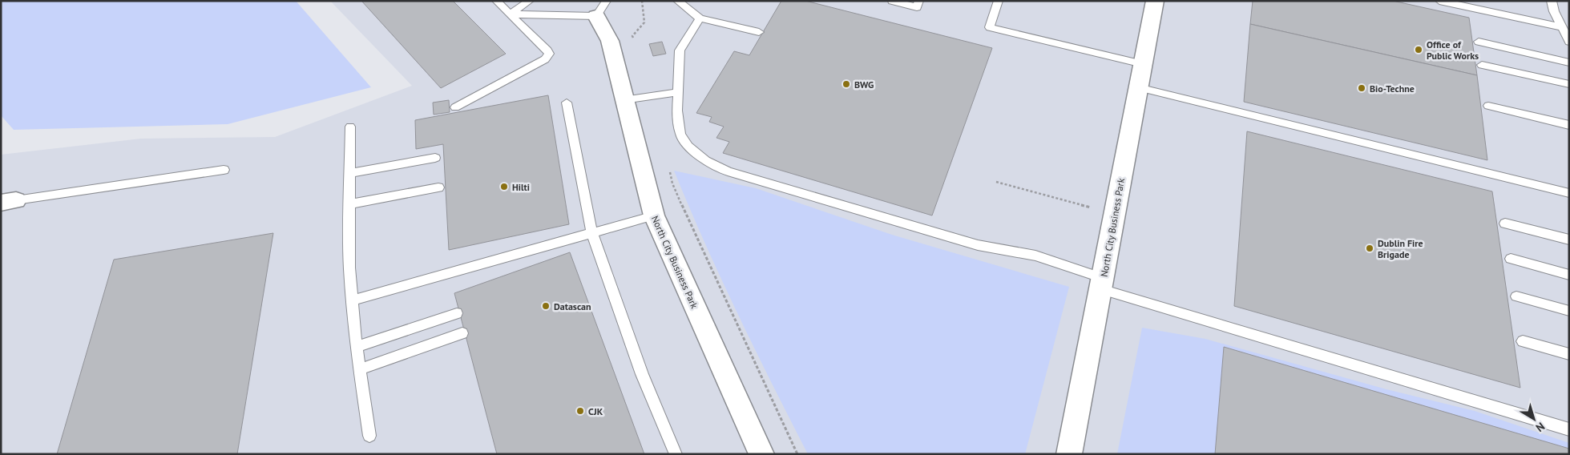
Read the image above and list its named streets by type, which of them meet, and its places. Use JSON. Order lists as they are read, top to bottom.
{
  "streets": {
    "street": ["North City Business Park"]
  },
  "places": [
    "Office of Public Works",
    "BWG",
    "Bio-Techne",
    "Hilti",
    "Dublin Fire Brigade",
    "Datascan",
    "CJK"
  ],
  "north": "bottom right"
}
